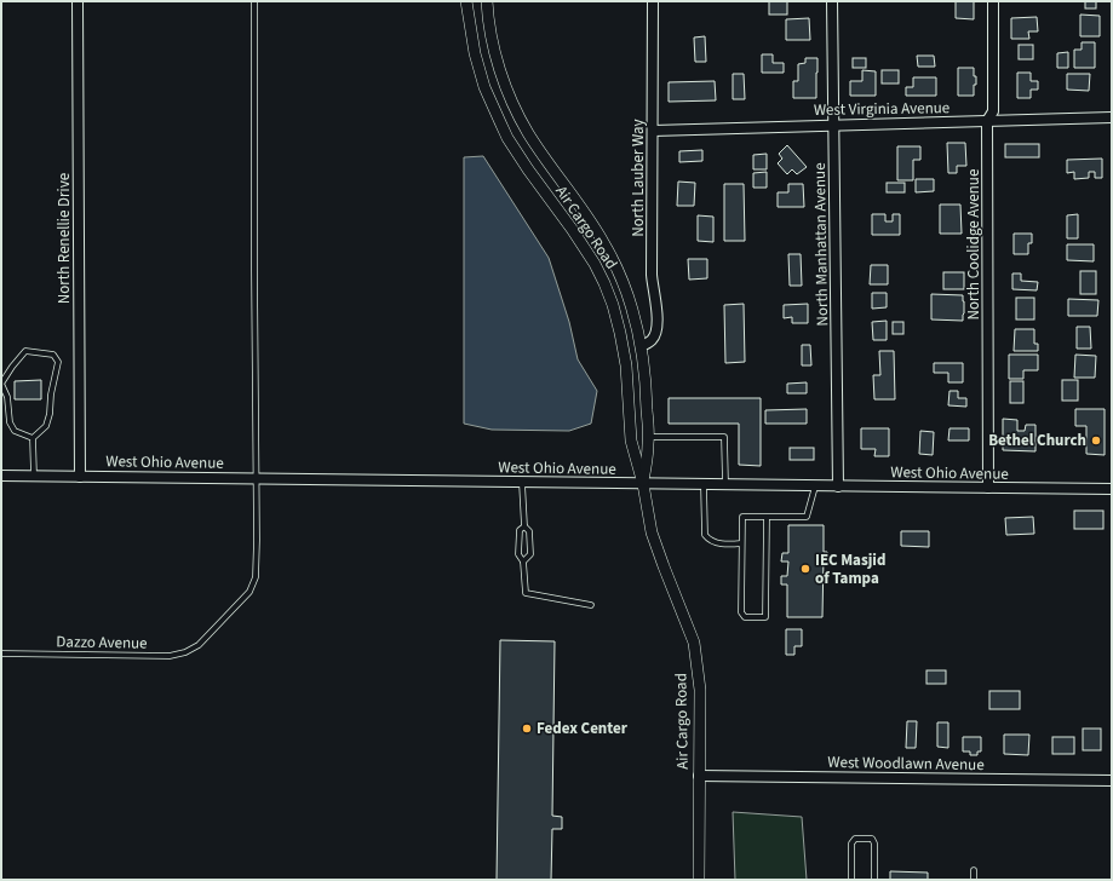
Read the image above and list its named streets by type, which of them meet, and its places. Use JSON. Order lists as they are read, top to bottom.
{
  "streets": {
    "street": [
      "West Virginia Avenue",
      "North Lauber Way",
      "Air Cargo Road",
      "North Renellie Drive",
      "North Manhattan Avenue",
      "North Coolidge Avenue",
      "West Ohio Avenue",
      "West Woodlawn Avenue"
    ],
    "lane": ["Dazzo Avenue"]
  },
  "crossings": [
    ["West Virginia Avenue", "North Lauber Way"],
    ["West Virginia Avenue", "North Manhattan Avenue"],
    ["West Virginia Avenue", "North Coolidge Avenue"],
    ["North Lauber Way", "Air Cargo Road"],
    ["Air Cargo Road", "West Ohio Avenue"],
    ["Air Cargo Road", "West Woodlawn Avenue"],
    ["North Renellie Drive", "West Ohio Avenue"],
    ["North Manhattan Avenue", "West Ohio Avenue"],
    ["North Coolidge Avenue", "West Ohio Avenue"],
    ["West Ohio Avenue", "Dazzo Avenue"]
  ],
  "places": ["Bethel Church", "IEC Masjid of Tampa", "Fedex Center"]
}
